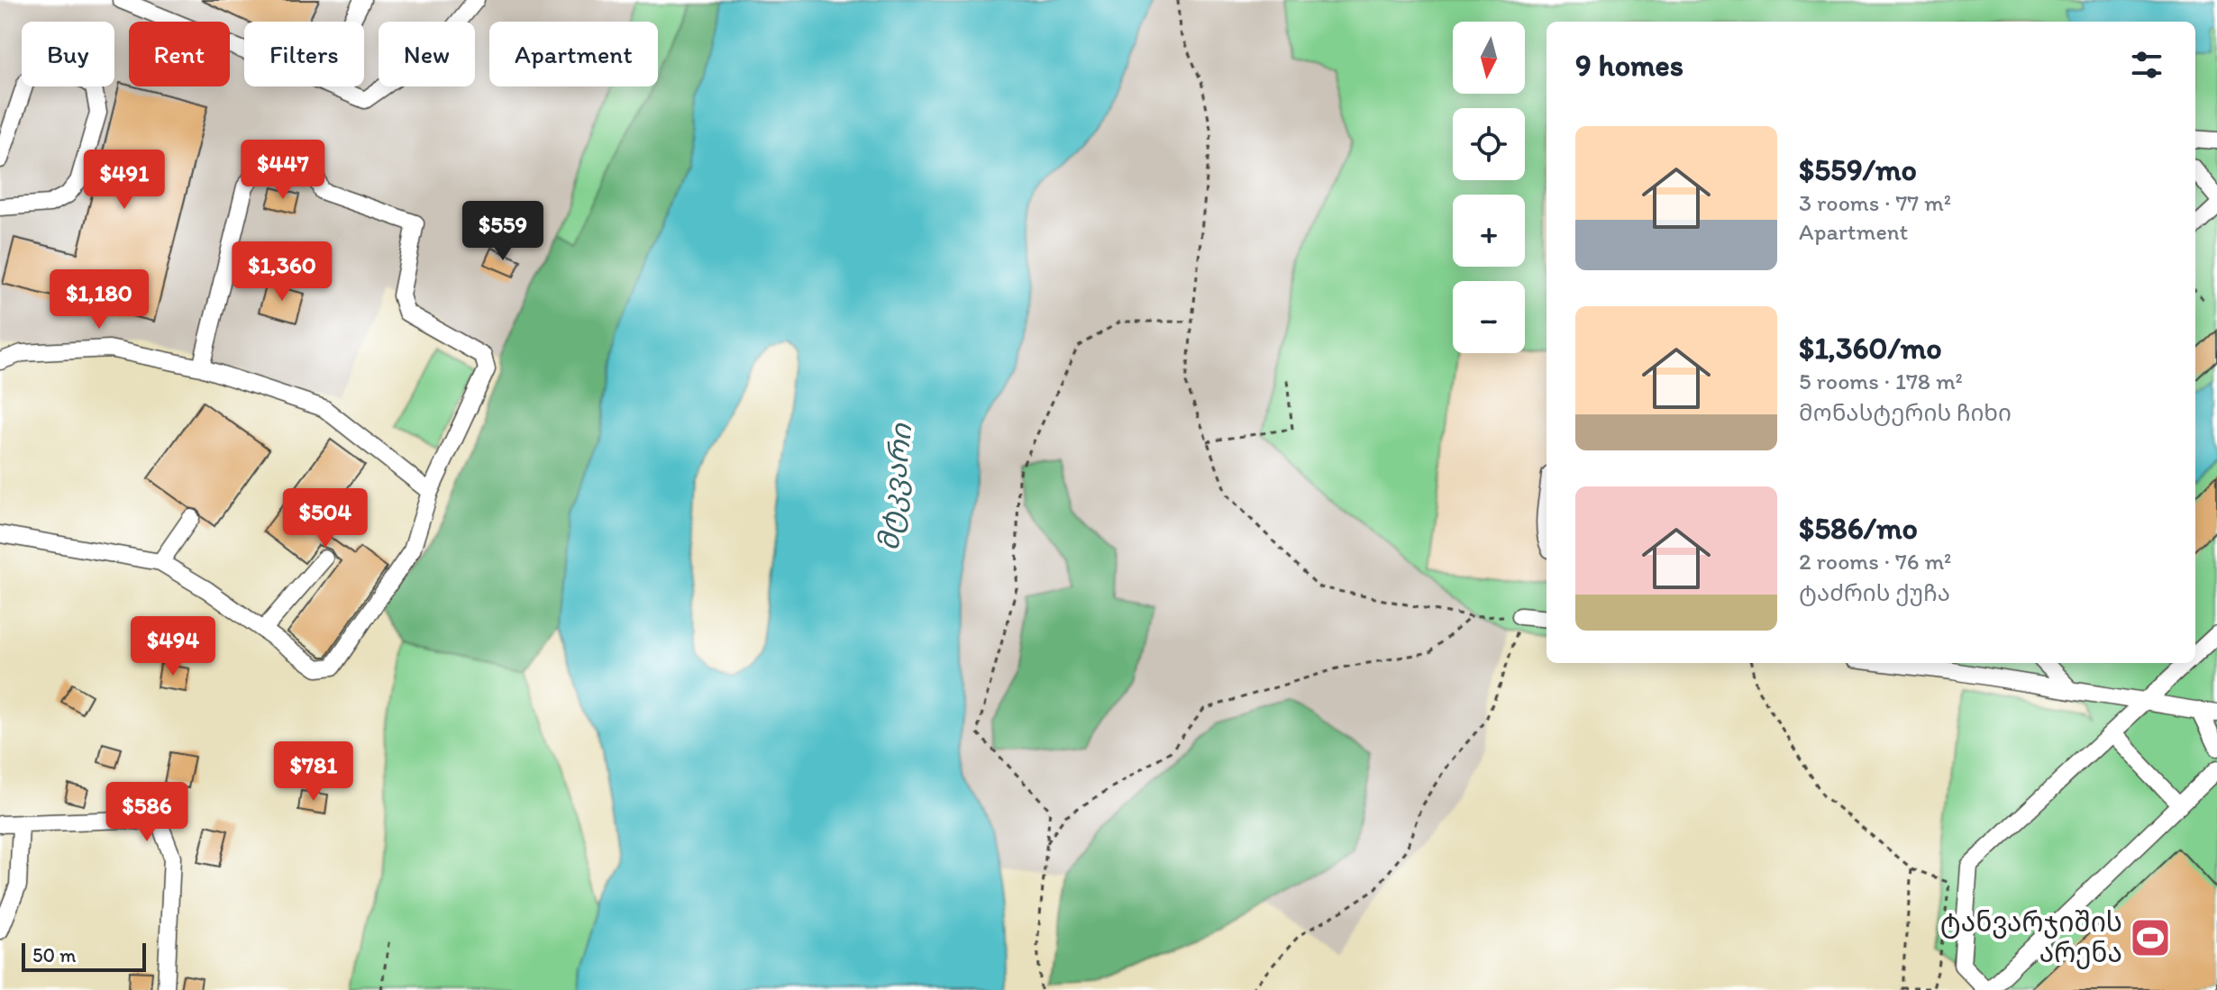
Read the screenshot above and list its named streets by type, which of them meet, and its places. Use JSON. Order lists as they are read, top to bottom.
{
  "water": ["მტკვარი"],
  "places": {
    "sports": ["ტანვარჯიშის არენა"]
  },
  "scale_bar": "50 m",
  "north": "bottom",
  "page": {
    "map_buttons": ["+", "−"],
    "chip": [
      "Buy",
      "Rent",
      "Filters",
      "New",
      "Apartment"
    ],
    "heading": "9 homes",
    "list": [
      {
        "name": "$559/mo",
        "note": "3 rooms · 77 m² · Apartment"
      },
      {
        "name": "$1,360/mo",
        "note": "5 rooms · 178 m² · მონასტერის ჩიხი"
      },
      {
        "name": "$586/mo",
        "note": "2 rooms · 76 m² · ტაძრის ქუჩა"
      }
    ],
    "price": [
      "$447",
      "$491",
      "$559",
      "$1,360",
      "$1,180",
      "$504",
      "$494",
      "$781",
      "$586"
    ],
    "scale": "50 m"
  }
}
